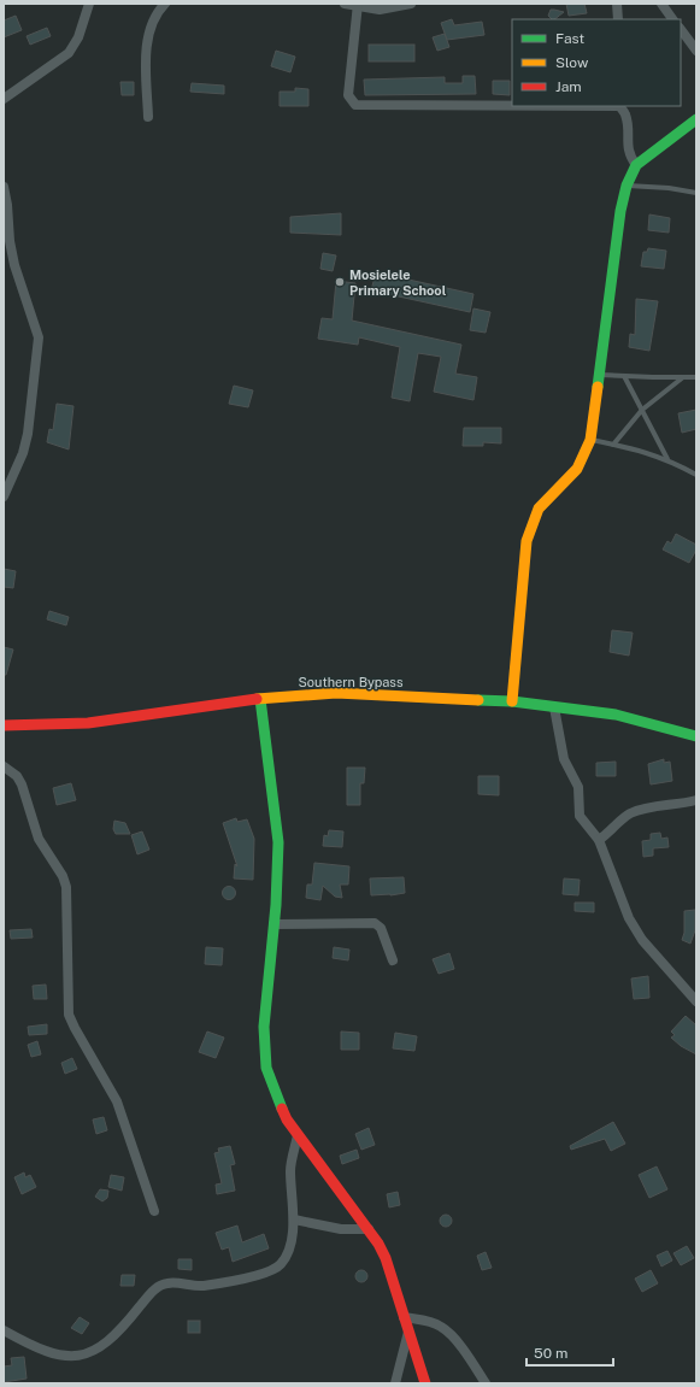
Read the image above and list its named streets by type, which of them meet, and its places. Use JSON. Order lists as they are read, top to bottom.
{
  "streets": {
    "street": ["Southern Bypass"]
  },
  "places": ["Mosielele Primary School"],
  "legend": ["Fast", "Slow", "Jam"],
  "scale_bar": "50 m"
}
